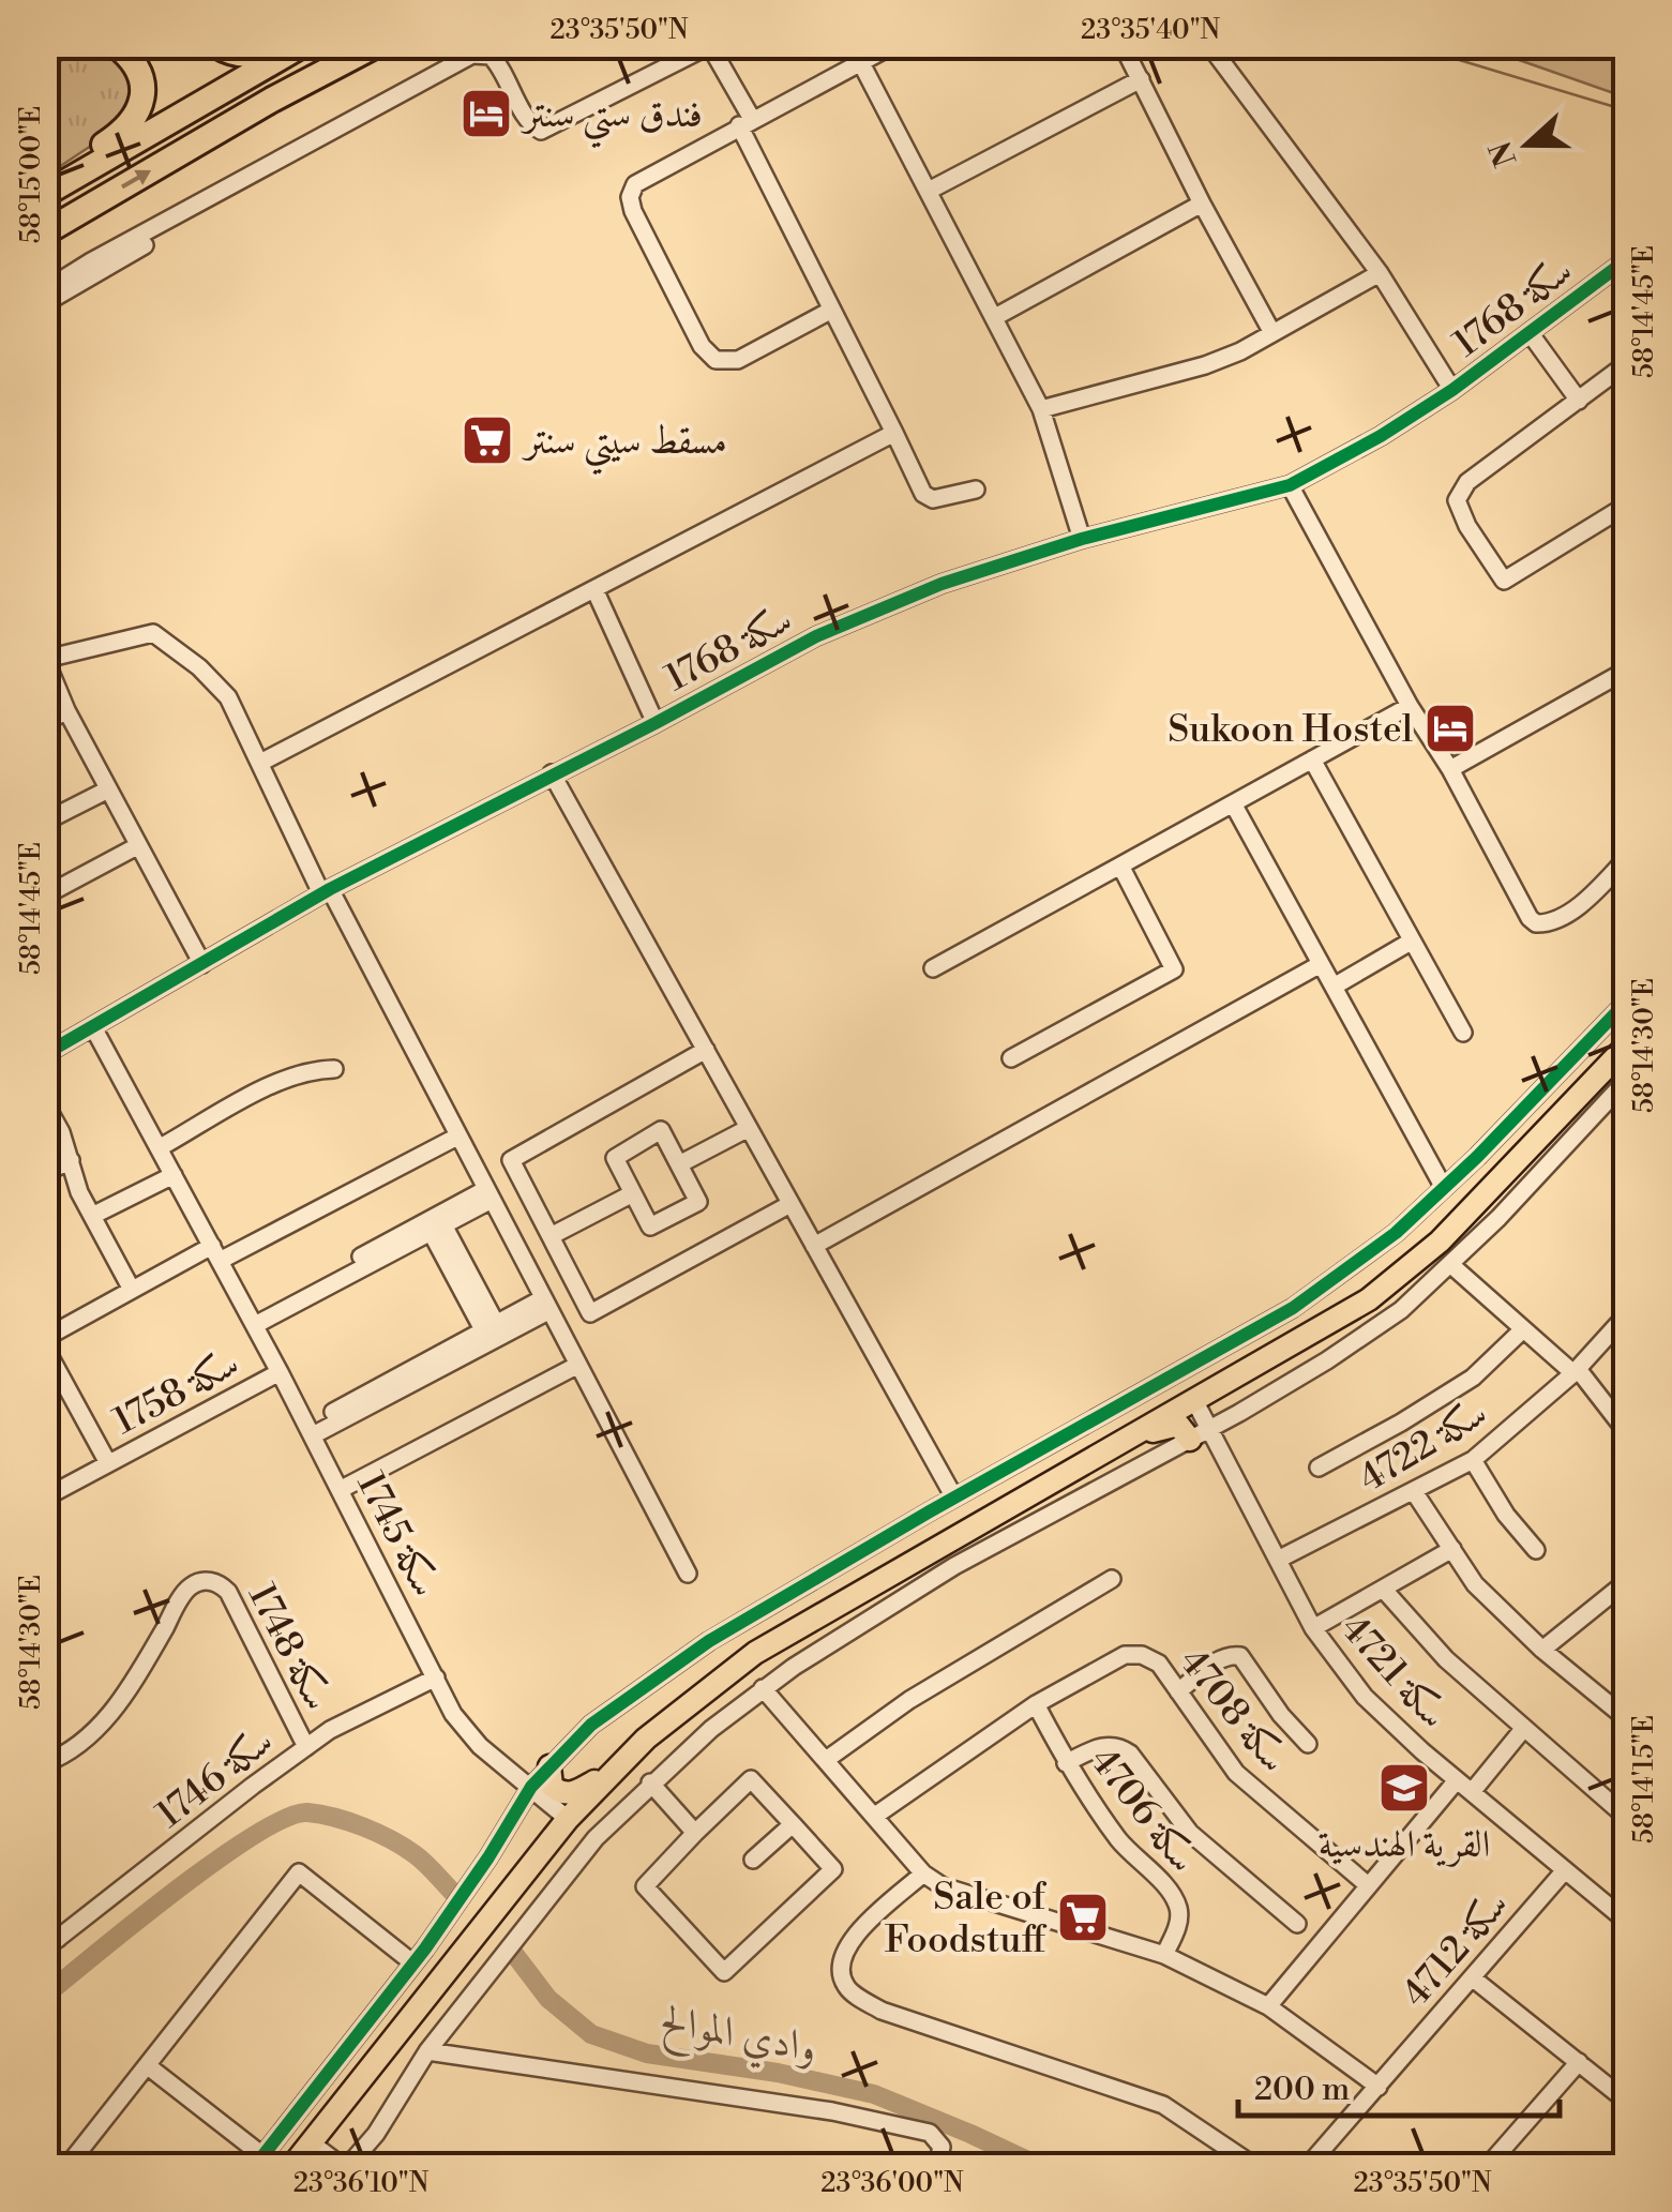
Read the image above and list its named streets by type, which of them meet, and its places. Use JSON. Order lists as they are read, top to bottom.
{
  "streets": {
    "street": [
      "سكة 1768",
      "سكة 1758",
      "سكة 4722",
      "سكة 1745",
      "سكة 1748",
      "سكة 4721",
      "سكة 4708",
      "سكة 1746",
      "سكة 4706",
      "سكة 4712"
    ]
  },
  "crossings": [
    ["سكة 1768", "سكة 1745"],
    ["سكة 1758", "سكة 1745"],
    ["سكة 4722", "سكة 4721"],
    ["سكة 1745", "سكة 1746"],
    ["سكة 1748", "سكة 1746"],
    ["سكة 4721", "سكة 4712"],
    ["سكة 4708", "سكة 4706"]
  ],
  "water": ["وادي الموالح"],
  "places": {
    "hotel": ["فندق ستي سنتر", "Sukoon Hostel"],
    "supermarket": ["مسقط سيتي سنتر", "Sale of Foodstuff"],
    "school or university": ["القرية الهندسية"]
  },
  "scale_bar": "200 m",
  "north": "left",
  "coordinates": [
    "23°35'50\"N",
    "23°35'40\"N",
    "58°15'00\"E",
    "58°14'45\"E",
    "58°14'30\"E",
    "58°14'15\"E",
    "23°36'10\"N",
    "23°36'00\"N"
  ]
}
